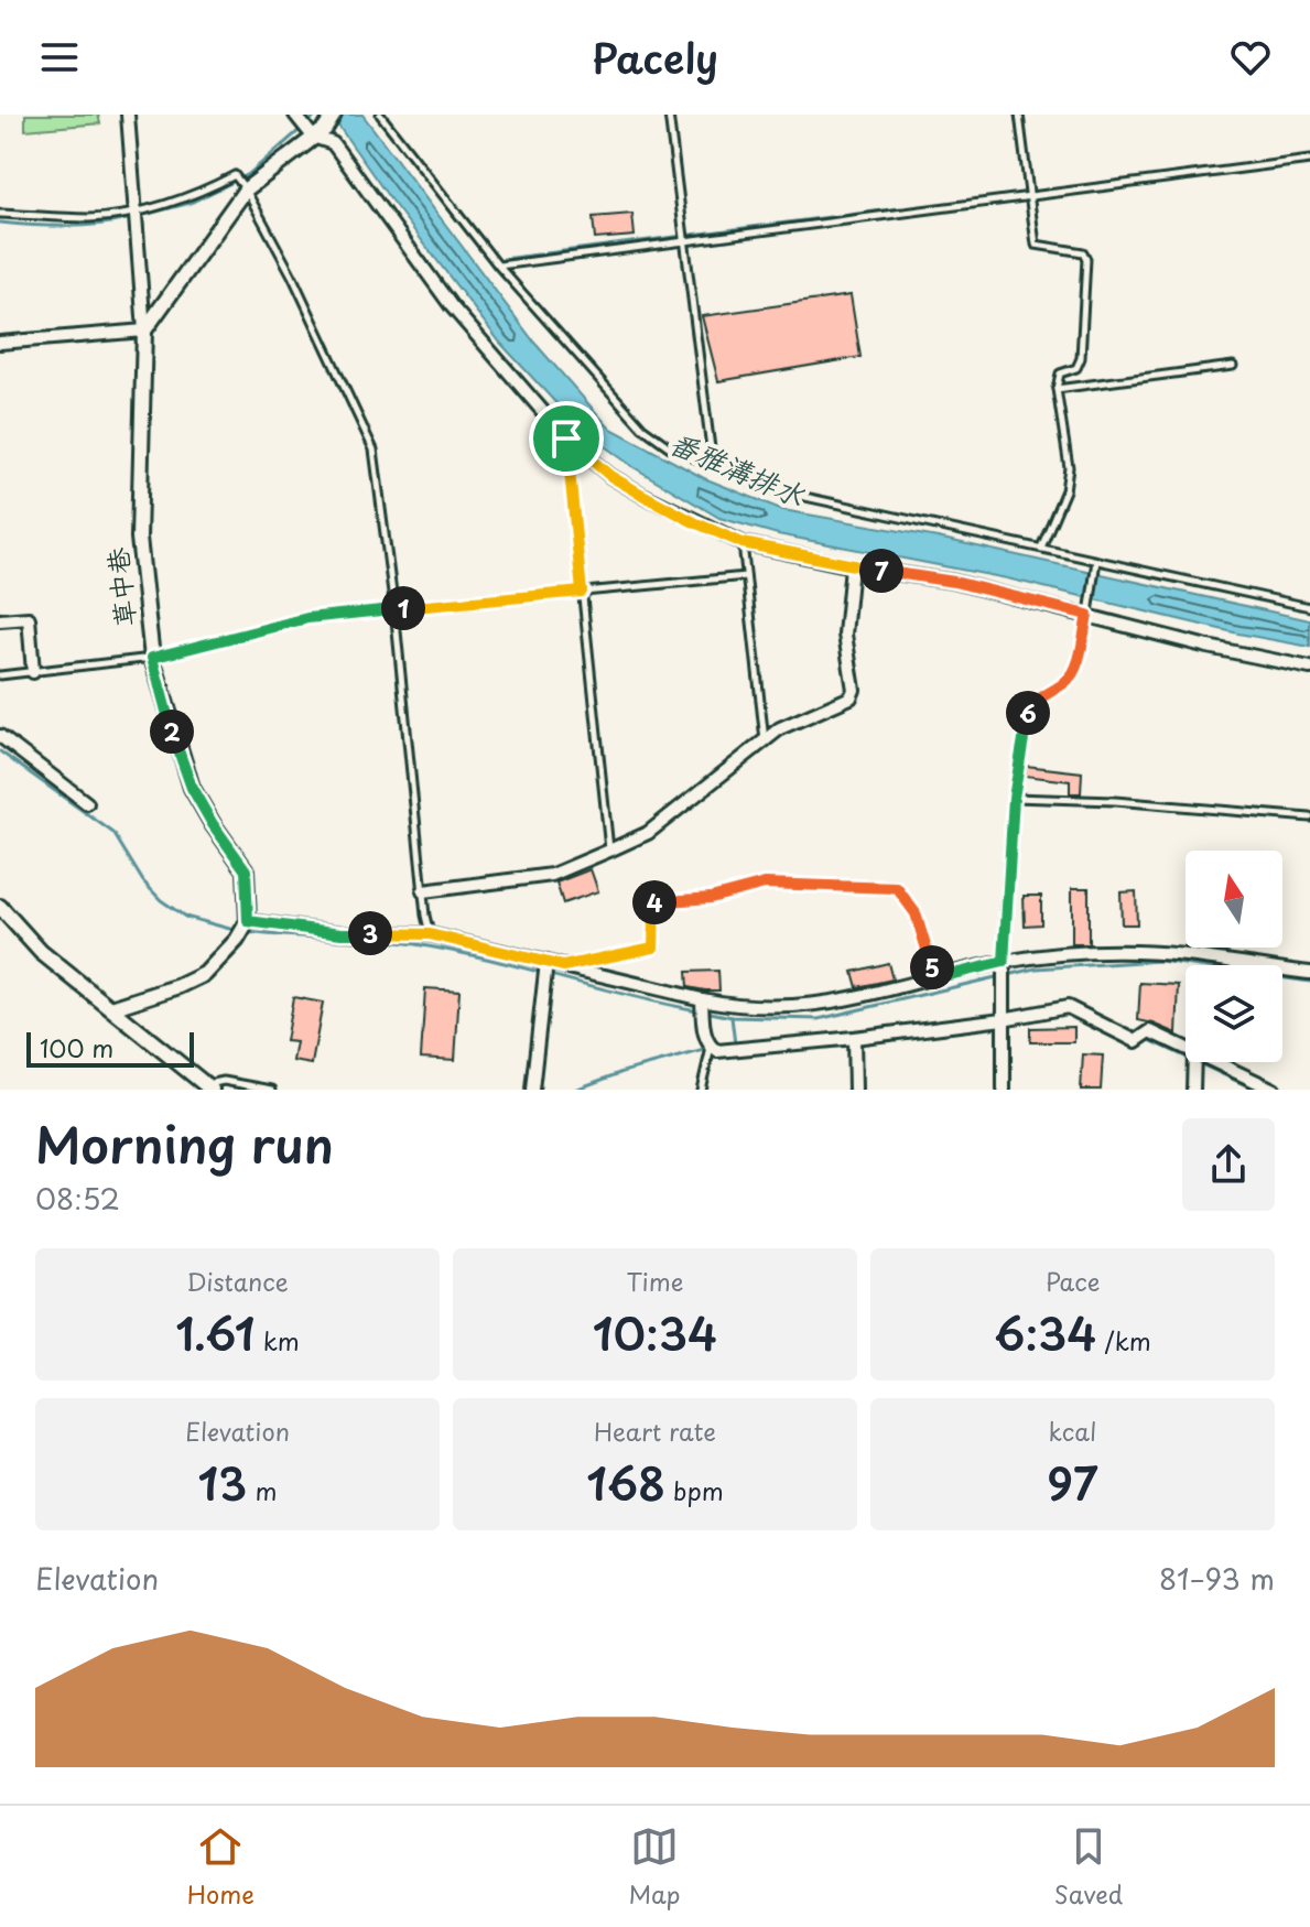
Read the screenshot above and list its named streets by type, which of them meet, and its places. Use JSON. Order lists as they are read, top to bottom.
{
  "streets": {
    "street": ["草中巷"]
  },
  "water": ["番雅溝排水"],
  "scale_bar": "100 m",
  "north": "top",
  "page": {
    "header": "Pacely",
    "pins": [
      "7",
      "1",
      "6",
      "2",
      "4",
      "3",
      "5"
    ],
    "scale": "100 m",
    "heading": ["Morning run", "08:52"],
    "stats": [
      ["Distance", "1.61 km"],
      ["Time", "10:34"],
      ["Pace", "6:34 /km"],
      ["Elevation", "13 m"],
      ["Heart rate", "168 bpm"],
      ["kcal", "97"]
    ],
    "chart": ["Elevation", "81–93 m"],
    "tabs": ["Home", "Map", "Saved"]
  }
}
